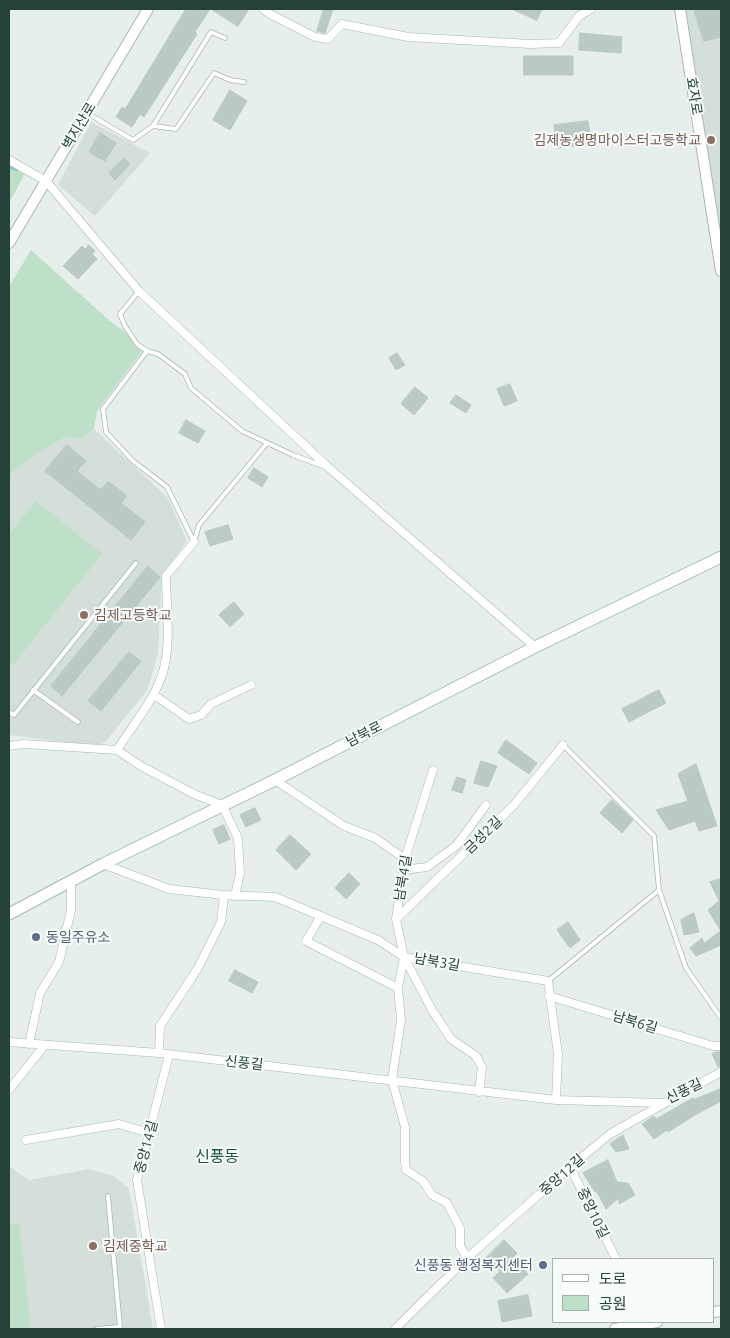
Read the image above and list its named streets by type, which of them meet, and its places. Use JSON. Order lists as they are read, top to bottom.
{
  "streets": {
    "main road": ["남북로"],
    "street": [
      "효자로",
      "벽지산로",
      "금성2길",
      "남북4길",
      "남북3길",
      "남북6길",
      "신풍길",
      "중앙14길",
      "중앙12길",
      "중앙10길"
    ]
  },
  "crossings": [
    ["남북로", "남북3길"],
    ["금성2길", "남북4길"],
    ["남북4길", "남북3길"],
    ["남북4길", "신풍길"],
    ["신풍길", "중앙14길"],
    ["신풍길", "중앙12길"],
    ["중앙12길", "중앙10길"]
  ],
  "districts": ["신풍동"],
  "places": [
    "김제농생명마이스터고등학교",
    "김제고등학교",
    "동일주유소",
    "김제중학교",
    "신풍동 행정복지센터"
  ],
  "legend": ["도로", "공원"]
}
